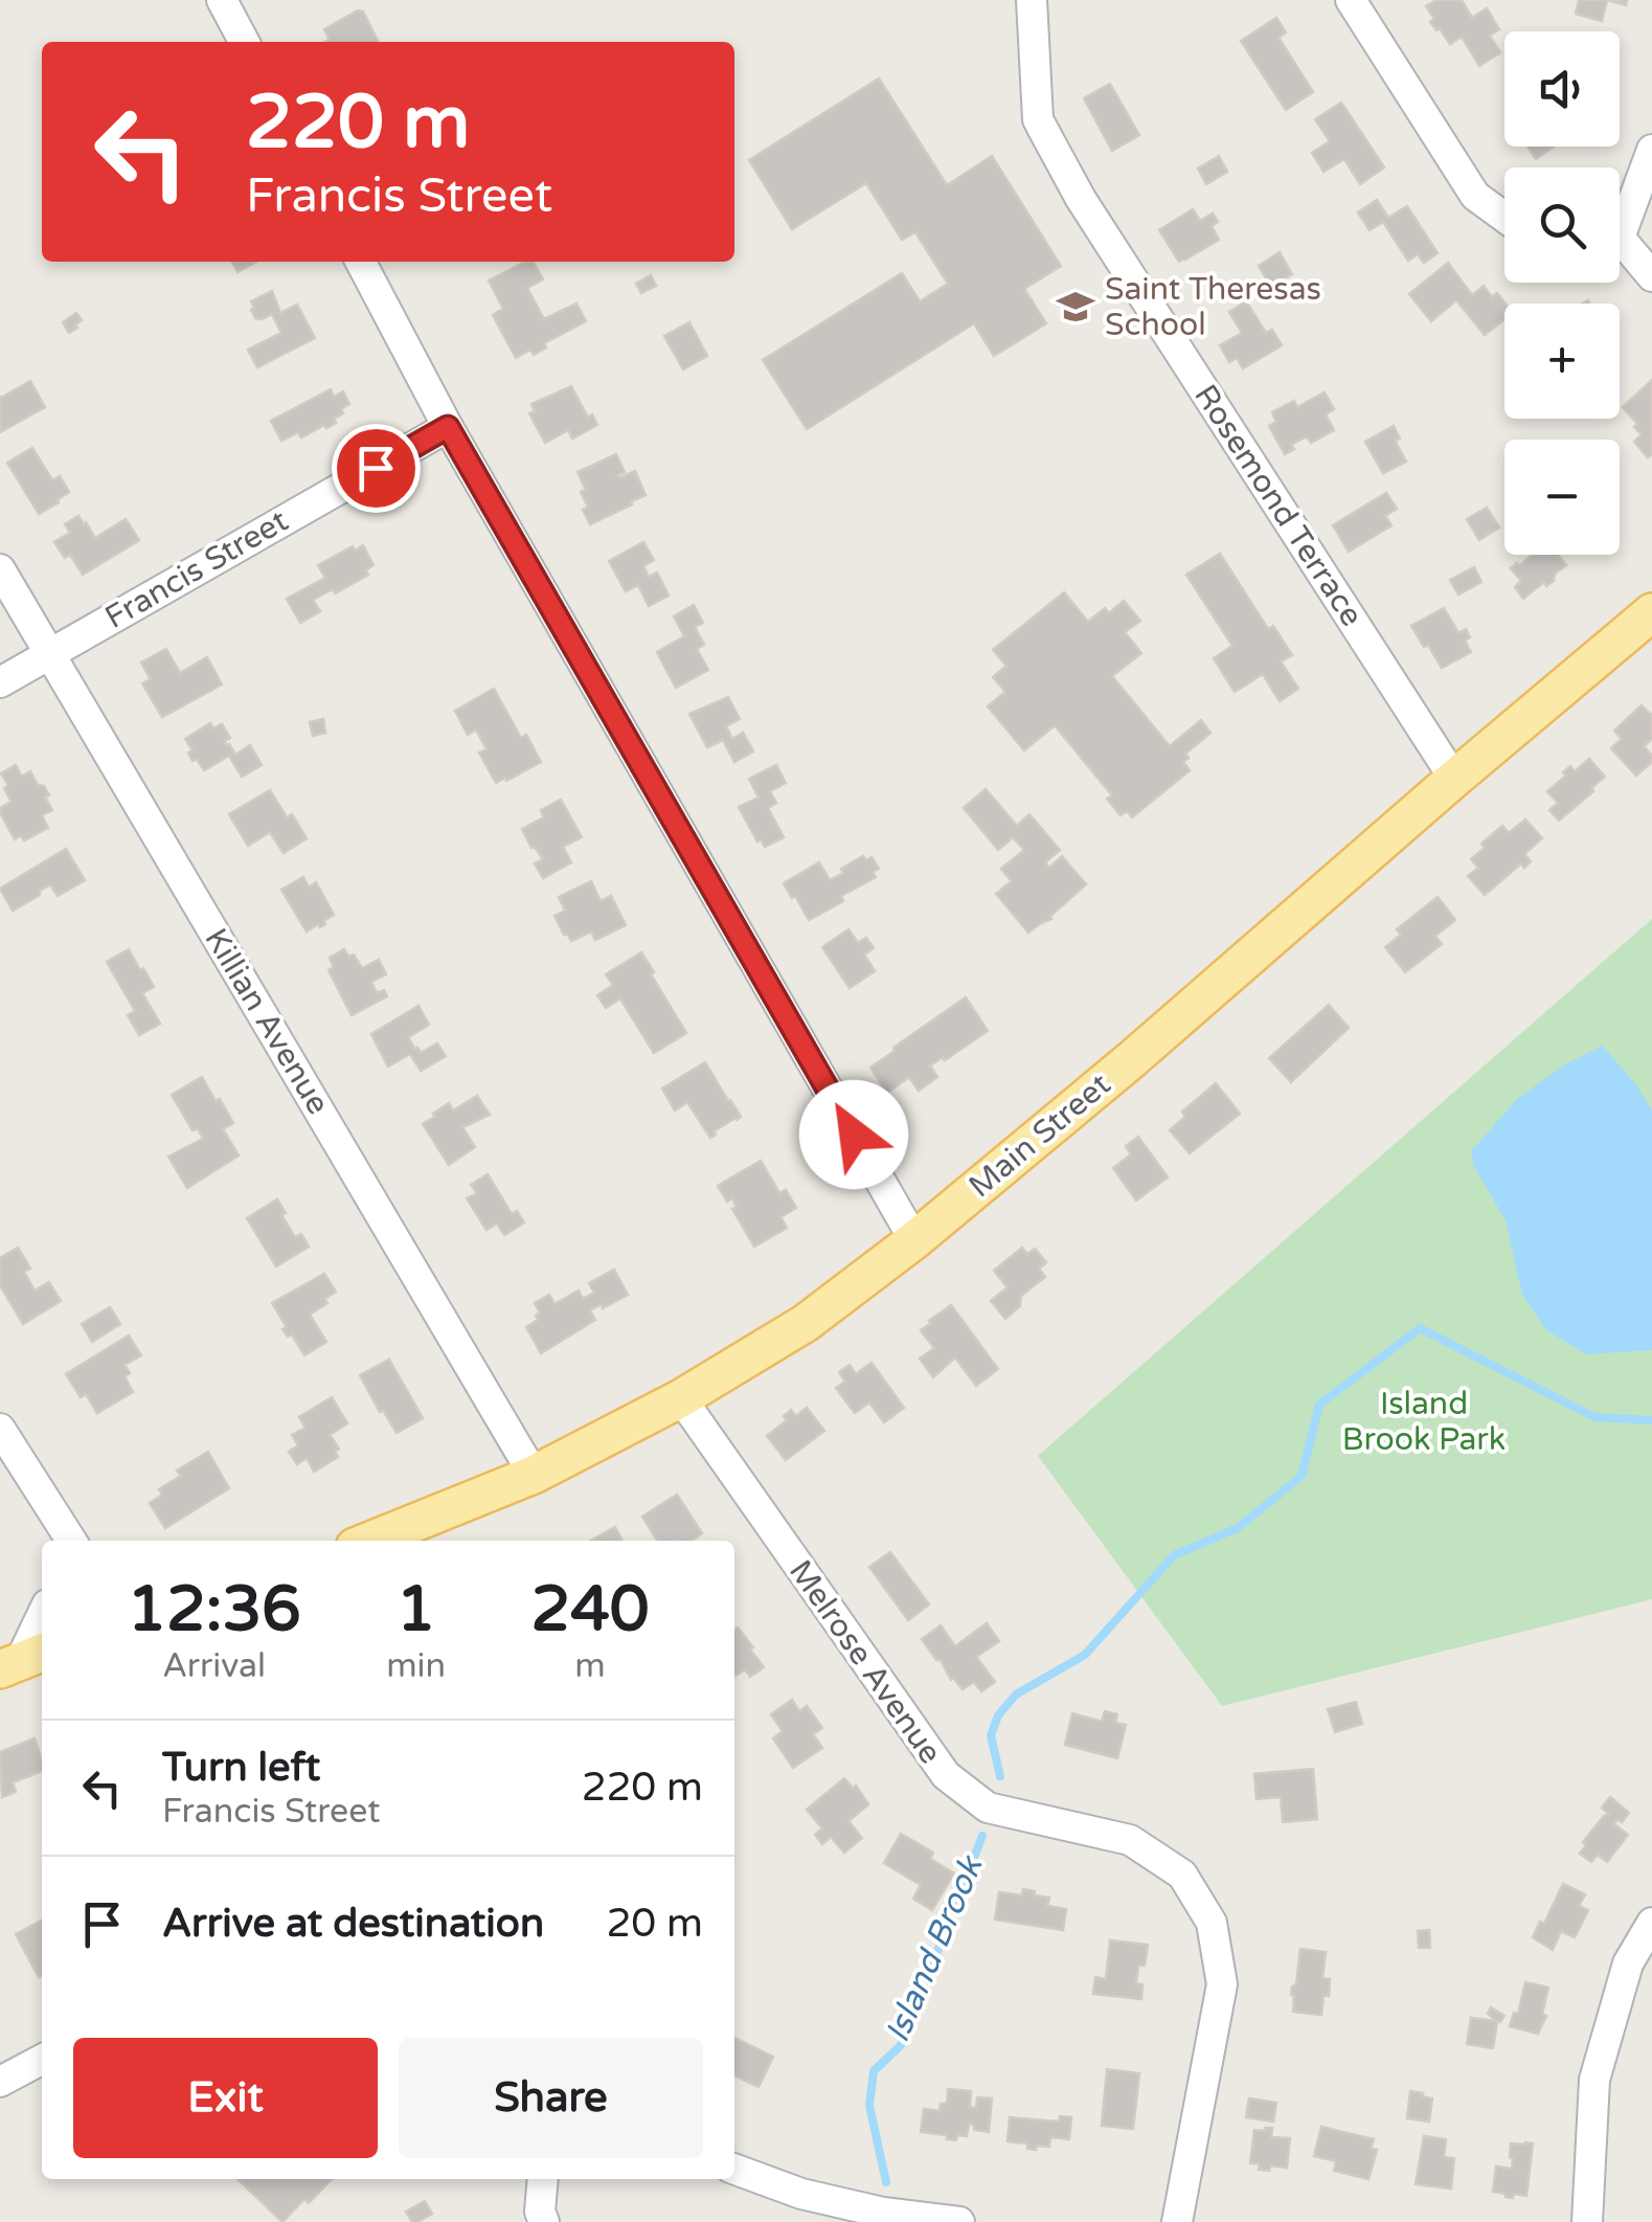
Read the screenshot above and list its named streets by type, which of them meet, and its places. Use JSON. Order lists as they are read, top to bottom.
{
  "streets": {
    "main road": ["Main Street"],
    "street": [
      "Rosemond Terrace",
      "Francis Street",
      "Killian Avenue",
      "Melrose Avenue"
    ]
  },
  "crossings": [
    ["Rosemond Terrace", "Main Street"],
    ["Francis Street", "Killian Avenue"],
    ["Killian Avenue", "Main Street"],
    ["Main Street", "Melrose Avenue"]
  ],
  "water": ["Island Brook"],
  "parks": ["Island Brook Park"],
  "places": {
    "school or university": ["Saint Theresas School"]
  },
  "page": {
    "map_buttons": ["+", "−"],
    "turn": ["220 m", "Francis Street"],
    "eta": [
      "12:36",
      "Arrival",
      "1",
      "min",
      "240",
      "m"
    ],
    "list": [
      {
        "name": "Turn left",
        "note": "Francis Street",
        "value": "220 m"
      },
      {
        "name": "Arrive at destination",
        "value": "20 m"
      }
    ],
    "buttons": ["Exit", "Share"]
  }
}
